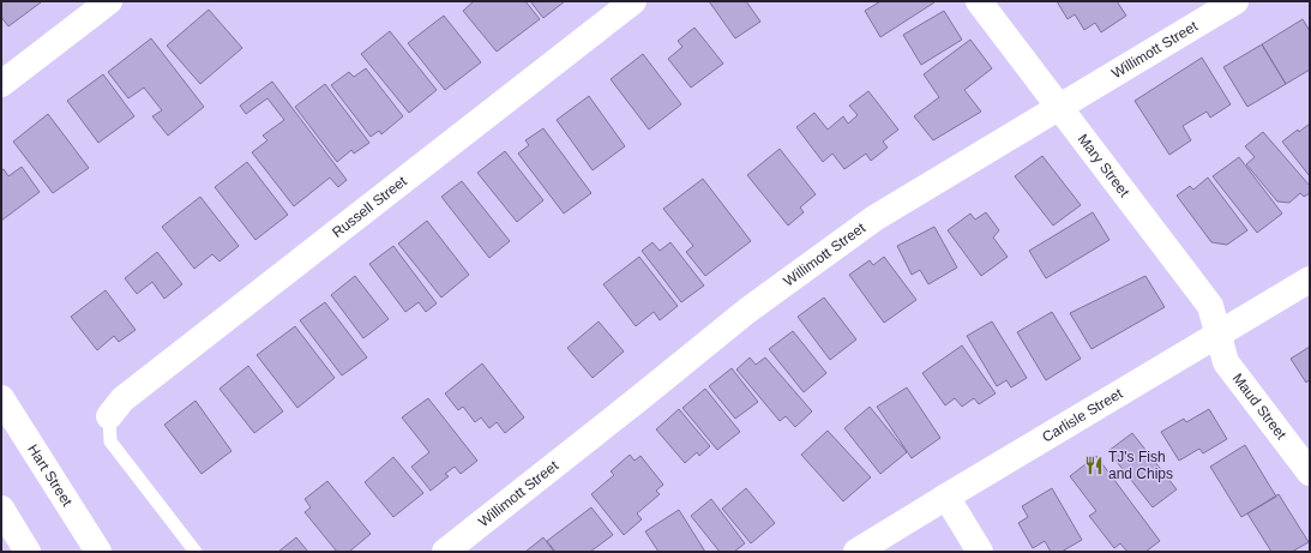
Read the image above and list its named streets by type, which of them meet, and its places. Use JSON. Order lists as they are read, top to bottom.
{
  "streets": {
    "street": [
      "Willimott Street",
      "Mary Street",
      "Russell Street",
      "Maud Street",
      "Carlisle Street",
      "Hart Street"
    ]
  },
  "crossings": [
    ["Willimott Street", "Mary Street"],
    ["Mary Street", "Maud Street"],
    ["Mary Street", "Carlisle Street"],
    ["Maud Street", "Carlisle Street"]
  ],
  "places": {
    "restaurant": ["TJ's Fish and Chips"]
  }
}
